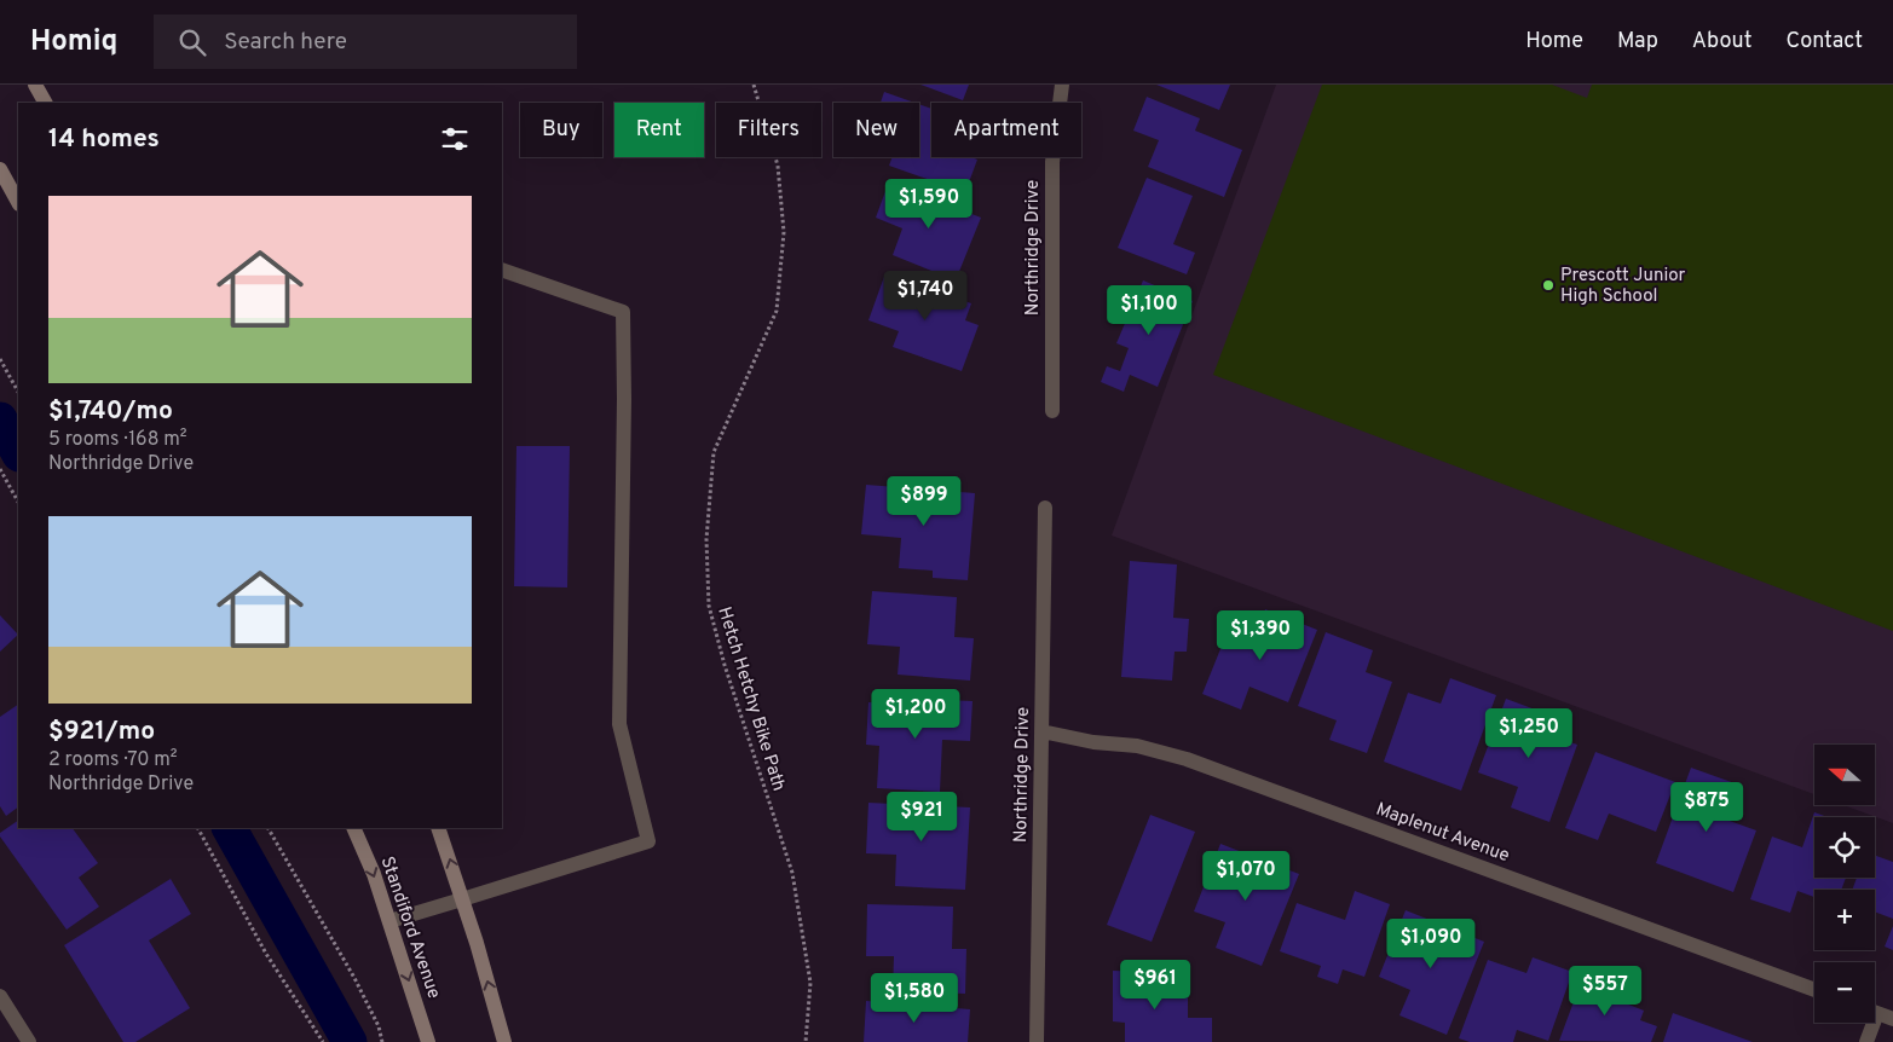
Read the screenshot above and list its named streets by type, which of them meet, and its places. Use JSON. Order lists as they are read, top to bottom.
{
  "streets": {
    "main road": ["Standiford Avenue"],
    "street": ["Northridge Drive", "Maplenut Avenue"],
    "path": ["Hetch Hetchy Bike Path"]
  },
  "crossings": [
    ["Northridge Drive", "Maplenut Avenue"]
  ],
  "places": ["Prescott Junior High School"],
  "north": "left",
  "page": {
    "header": "Homiq",
    "search": "Search here",
    "nav": [
      "Home",
      "Map",
      "About",
      "Contact"
    ],
    "chip": [
      "Buy",
      "Rent",
      "Filters",
      "New",
      "Apartment"
    ],
    "heading": "14 homes",
    "list": [
      {
        "name": "$1,740/mo",
        "note": "5 rooms · 168 m² · Northridge Drive"
      },
      {
        "name": "$921/mo",
        "note": "2 rooms · 70 m² · Northridge Drive"
      }
    ],
    "price": [
      "$1,590",
      "$1,740",
      "$1,100",
      "$899",
      "$1,390",
      "$1,200",
      "$1,250",
      "$875",
      "$921",
      "$1,070",
      "$1,090",
      "$961",
      "$557",
      "$1,580"
    ],
    "map_buttons": ["+", "−"]
  }
}
